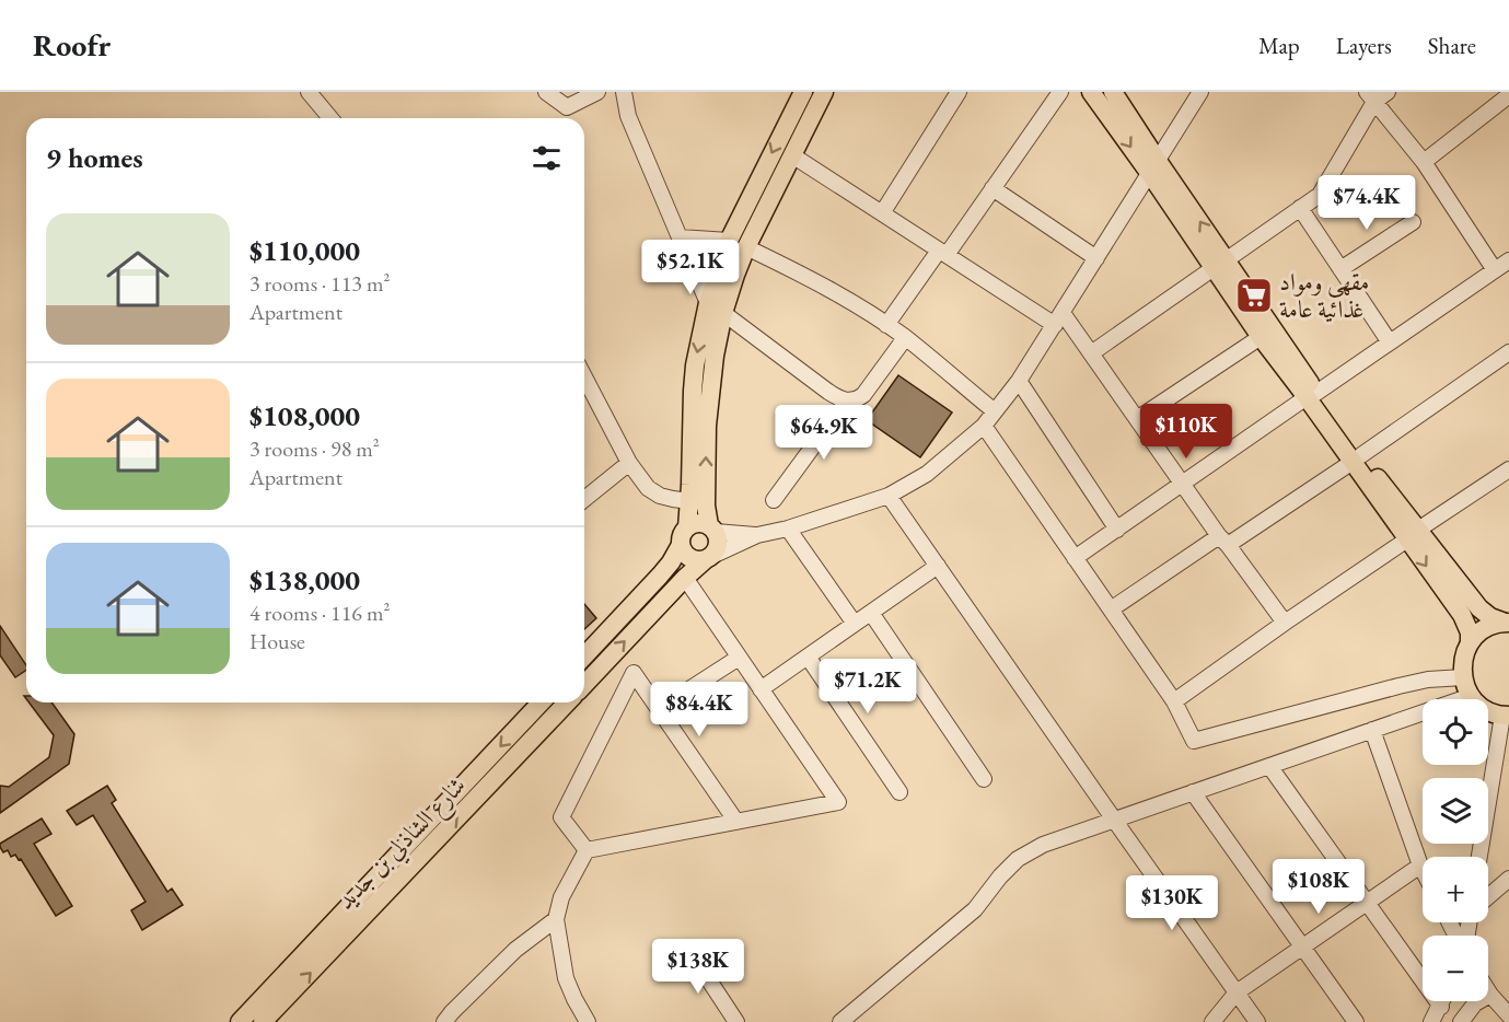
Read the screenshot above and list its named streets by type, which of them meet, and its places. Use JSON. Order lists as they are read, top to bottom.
{
  "streets": {
    "main road": ["شارع الشاذلي بن جديد"]
  },
  "places": {
    "supermarket": ["مقهى ومواد غذائية عامة"]
  },
  "page": {
    "header": "Roofr",
    "nav": ["Map", "Layers", "Share"],
    "heading": "9 homes",
    "price": [
      "$74.4K",
      "$52.1K",
      "$110K",
      "$64.9K",
      "$71.2K",
      "$84.4K",
      "$108K",
      "$130K",
      "$138K"
    ],
    "list": [
      {
        "name": "$110,000",
        "note": "3 rooms · 113 m² · Apartment"
      },
      {
        "name": "$108,000",
        "note": "3 rooms · 98 m² · Apartment"
      },
      {
        "name": "$138,000",
        "note": "4 rooms · 116 m² · House"
      }
    ],
    "map_buttons": ["+", "−"]
  }
}
